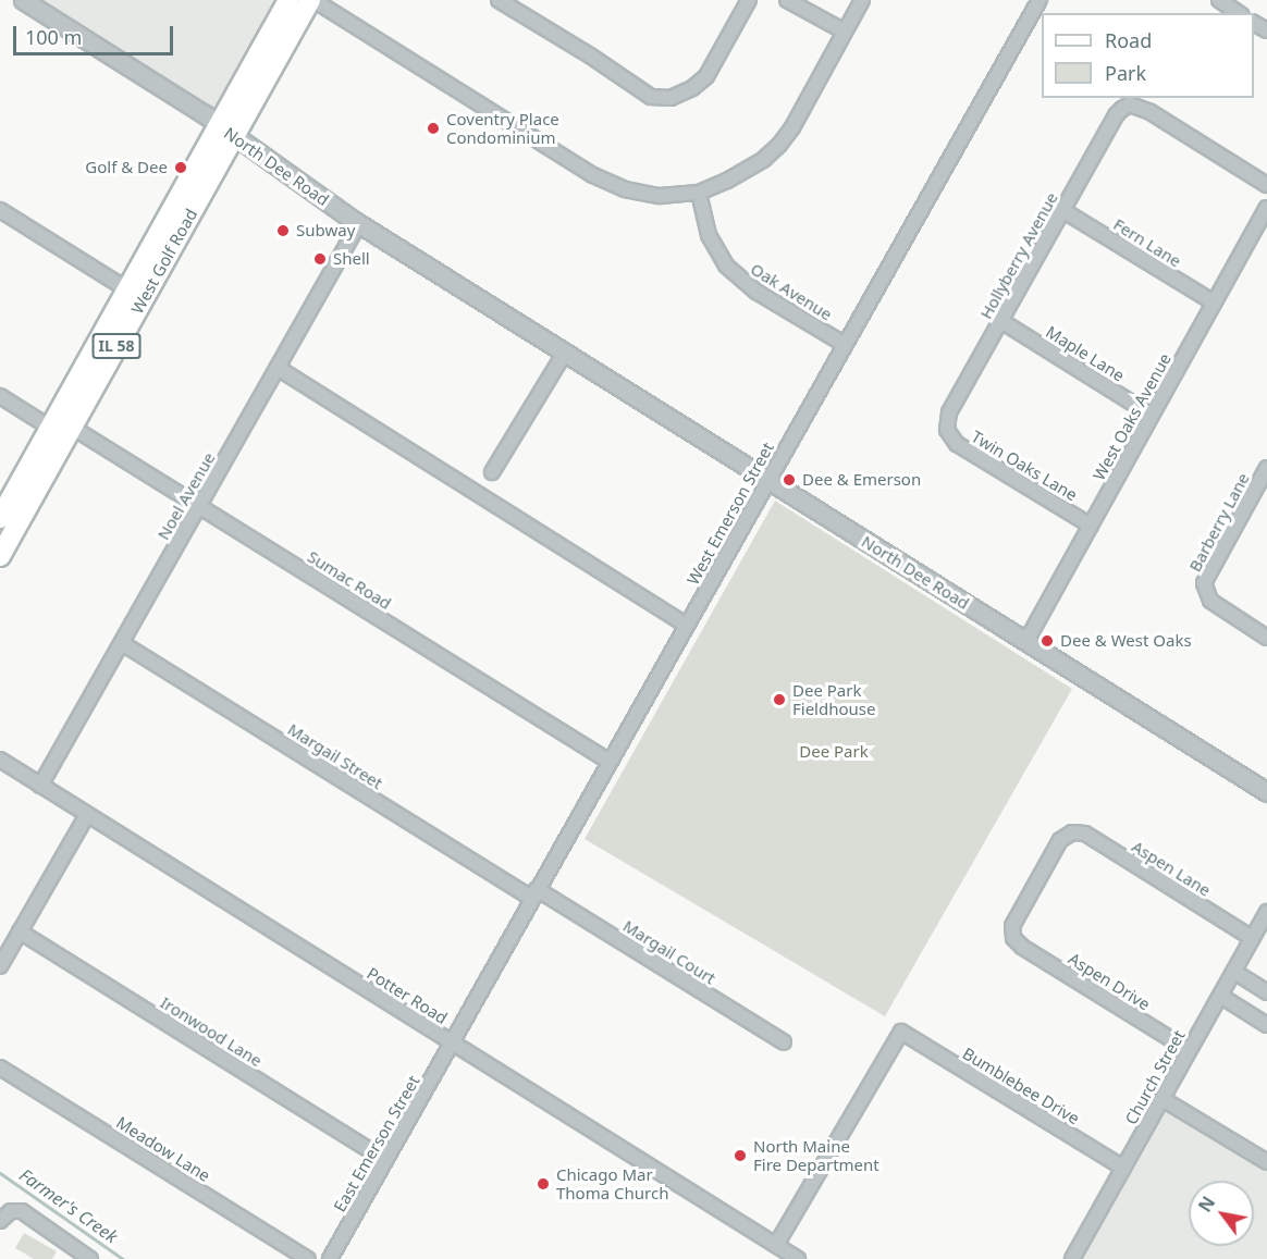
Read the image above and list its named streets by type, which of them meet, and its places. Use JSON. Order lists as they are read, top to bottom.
{
  "streets": {
    "main road": ["West Golf Road", "IL 58"],
    "street": [
      "North Dee Road",
      "Fern Lane",
      "Hollyberry Avenue",
      "Oak Avenue",
      "Maple Lane",
      "West Oaks Avenue",
      "Twin Oaks Lane",
      "Noel Avenue",
      "West Emerson Street",
      "Barberry Lane",
      "Sumac Road",
      "Margail Street",
      "Aspen Lane",
      "Margail Court",
      "Aspen Drive",
      "Potter Road",
      "Ironwood Lane",
      "Church Street",
      "Bumblebee Drive",
      "East Emerson Street",
      "Meadow Lane"
    ]
  },
  "crossings": [
    ["North Dee Road", "West Golf Road"],
    ["North Dee Road", "West Oaks Avenue"],
    ["North Dee Road", "Noel Avenue"],
    ["North Dee Road", "West Emerson Street"],
    ["Fern Lane", "Hollyberry Avenue"],
    ["Fern Lane", "West Oaks Avenue"],
    ["Hollyberry Avenue", "Maple Lane"],
    ["Hollyberry Avenue", "Twin Oaks Lane"],
    ["West Golf Road", "Sumac Road"],
    ["Oak Avenue", "West Emerson Street"],
    ["Maple Lane", "West Oaks Avenue"],
    ["West Oaks Avenue", "Twin Oaks Lane"],
    ["Noel Avenue", "Sumac Road"],
    ["Noel Avenue", "Margail Street"],
    ["Noel Avenue", "Potter Road"],
    ["West Emerson Street", "Sumac Road"],
    ["West Emerson Street", "Margail Street"],
    ["West Emerson Street", "Margail Court"],
    ["West Emerson Street", "Potter Road"],
    ["West Emerson Street", "East Emerson Street"],
    ["Margail Street", "Margail Court"],
    ["Aspen Lane", "Aspen Drive"],
    ["Aspen Lane", "Church Street"],
    ["Aspen Drive", "Church Street"],
    ["Potter Road", "Bumblebee Drive"],
    ["Potter Road", "East Emerson Street"],
    ["Ironwood Lane", "East Emerson Street"],
    ["Church Street", "Bumblebee Drive"]
  ],
  "water": ["Farmer's Creek"],
  "parks": ["Dee Park"],
  "places": [
    "Coventry Place Condominium",
    "Golf & Dee",
    "Subway",
    "Shell",
    "Dee & Emerson",
    "Dee & West Oaks",
    "Dee Park Fieldhouse",
    "North Maine Fire Department",
    "Chicago Mar Thoma Church"
  ],
  "legend": ["Road", "Park"],
  "scale_bar": "100 m",
  "north": "top left"
}
